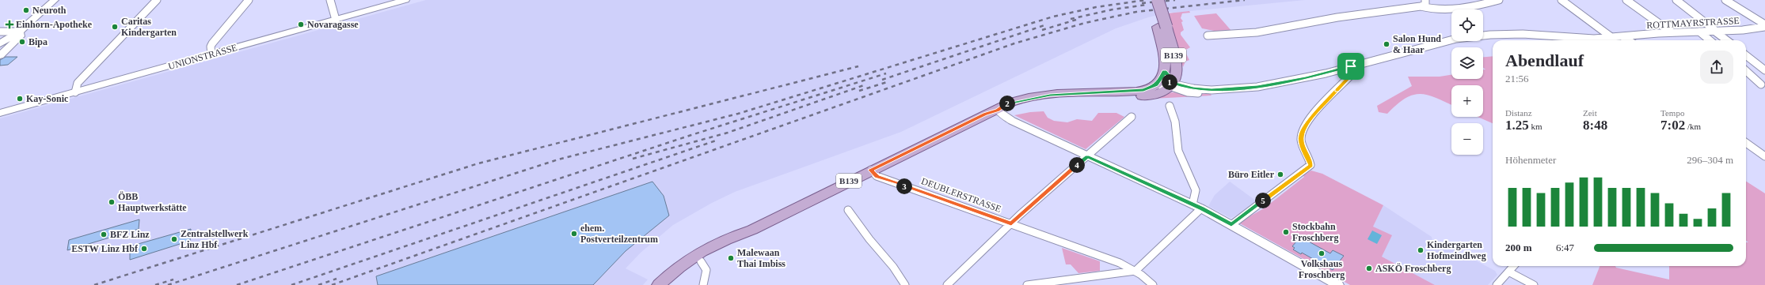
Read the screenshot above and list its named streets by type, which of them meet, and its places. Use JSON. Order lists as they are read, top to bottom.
{
  "streets": {
    "main road": ["B139", "UNIONSTRASSE"],
    "street": ["ROTTMAYRSTRASSE", "DEUBLERSTRASSE"]
  },
  "crossings": [
    ["ROTTMAYRSTRASSE", "B139"],
    ["B139", "DEUBLERSTRASSE"]
  ],
  "places": {
    "other": [
      "Neuroth",
      "Novaragasse",
      "Caritas Kindergarten",
      "Bipa",
      "Salon Hund & Haar",
      "Kay-Sonic",
      "Büro Eitler",
      "ÖBB Hauptwerkstätte",
      "Stockbahn Froschberg",
      "ehem. Postverteilzentrum",
      "BFZ Linz",
      "Zentralstellwerk Linz Hbf",
      "ESTW Linz Hbf",
      "Kindergarten Hofmeindlweg",
      "Volkshaus Froschberg",
      "Malewaan Thai Imbiss",
      "ASKÖ Froschberg"
    ],
    "health": ["Einhorn-Apotheke"]
  },
  "page": {
    "map_buttons": ["+", "−"],
    "heading": ["Abendlauf", "21:56"],
    "pins": [
      "1",
      "2",
      "4",
      "3",
      "5"
    ],
    "stats": [
      ["Distanz", "1.25 km"],
      ["Zeit", "8:48"],
      ["Tempo", "7:02 /km"]
    ],
    "chart": ["Höhenmeter", "296–304 m"],
    "list": [
      {
        "name": "200 m",
        "note": "6:47"
      }
    ]
  }
}
